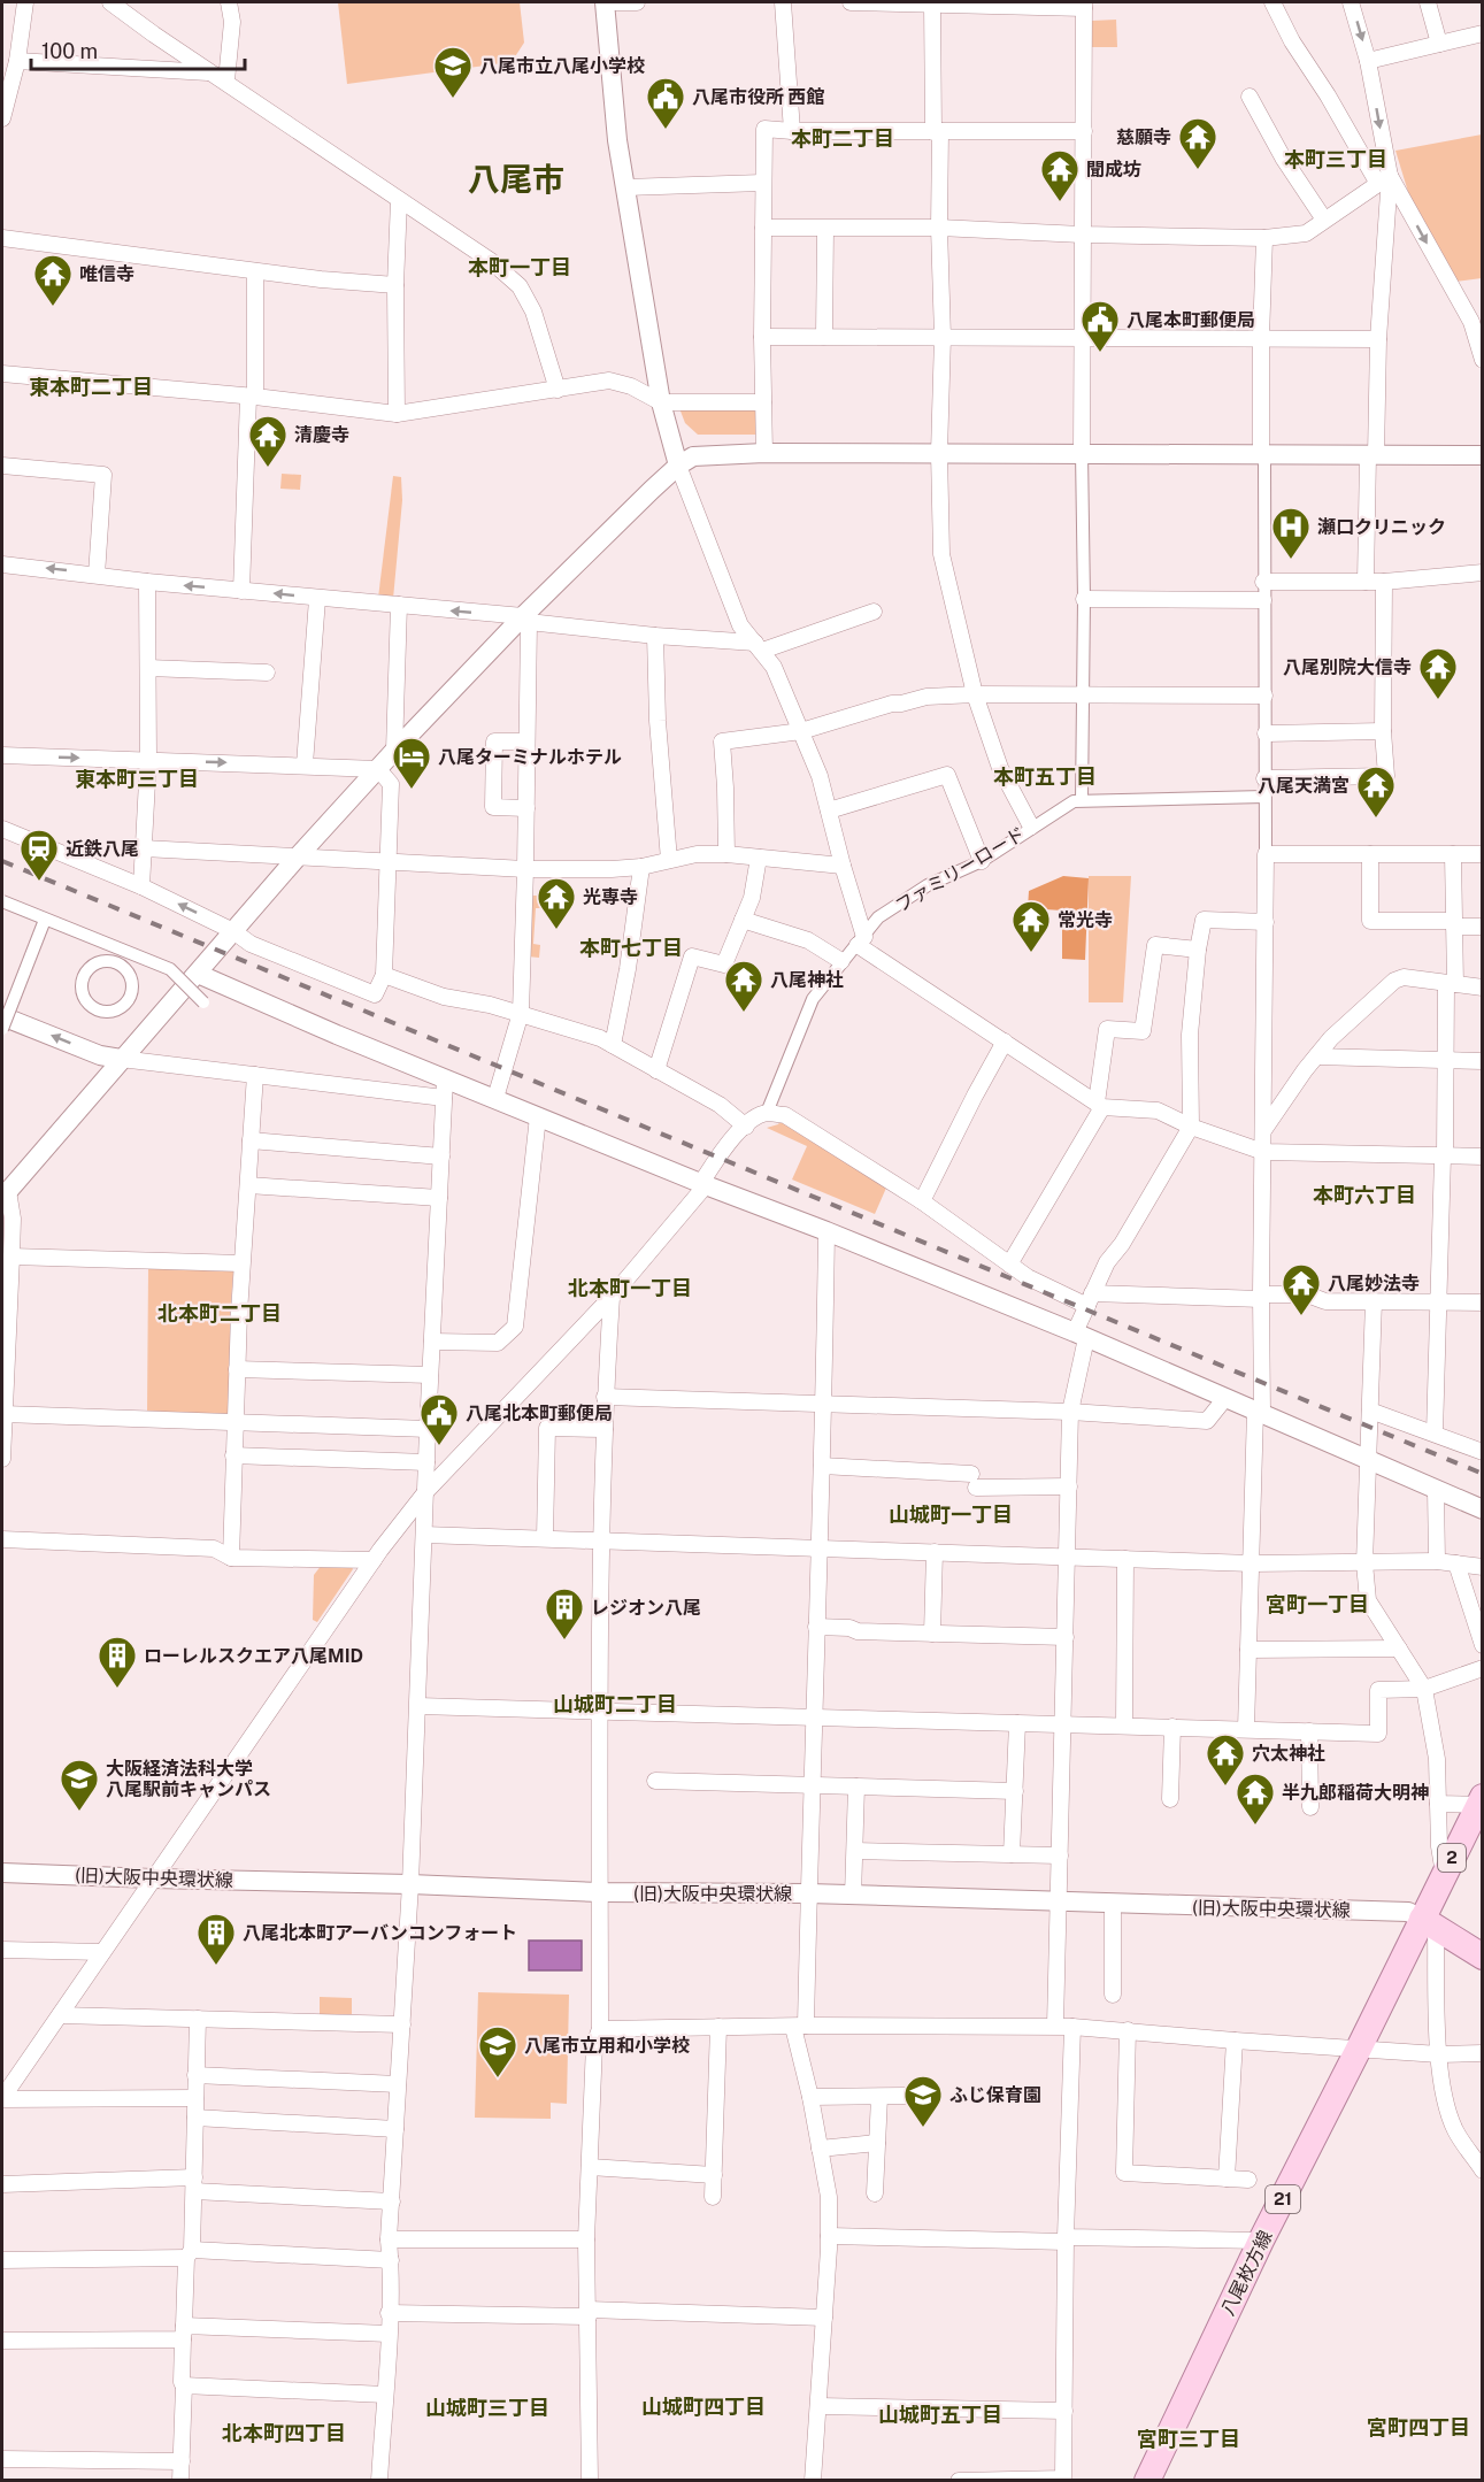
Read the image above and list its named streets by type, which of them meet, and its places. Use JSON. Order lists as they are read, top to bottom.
{
  "streets": {
    "main road": ["2", "21", "八尾枚方線"],
    "street": ["ファミリーロード", "(旧)大阪中央環状線"]
  },
  "crossings": [
    ["2", "(旧)大阪中央環状線"],
    ["2", "八尾枚方線"],
    ["(旧)大阪中央環状線", "八尾枚方線"]
  ],
  "districts": [
    "本町二丁目",
    "本町三丁目",
    "八尾市",
    "本町一丁目",
    "東本町二丁目",
    "本町五丁目",
    "東本町三丁目",
    "本町七丁目",
    "本町六丁目",
    "北本町一丁目",
    "北本町二丁目",
    "山城町一丁目",
    "宮町一丁目",
    "山城町二丁目",
    "山城町四丁目",
    "山城町三丁目",
    "山城町五丁目",
    "宮町四丁目",
    "北本町四丁目",
    "宮町三丁目"
  ],
  "places": {
    "school or university": [
      "八尾市立八尾小学校",
      "大阪経済法科大学 八尾駅前キャンパス",
      "八尾市立用和小学校",
      "ふじ保育園"
    ],
    "public building": ["八尾市役所 西館", "八尾本町郵便局", "八尾北本町郵便局"],
    "temple": [
      "慈願寺",
      "聞成坊",
      "唯信寺",
      "清慶寺",
      "八尾別院大信寺",
      "八尾天満宮",
      "光専寺",
      "常光寺",
      "八尾神社",
      "八尾妙法寺",
      "穴太神社",
      "半九郎稲荷大明神"
    ],
    "hospital": ["瀬口クリニック"],
    "hotel": ["八尾ターミナルホテル"],
    "station": ["近鉄八尾"],
    "building": ["レジオン八尾", "ローレルスクエア八尾MID", "八尾北本町アーバンコンフォート"]
  },
  "scale_bar": "100 m"
}
